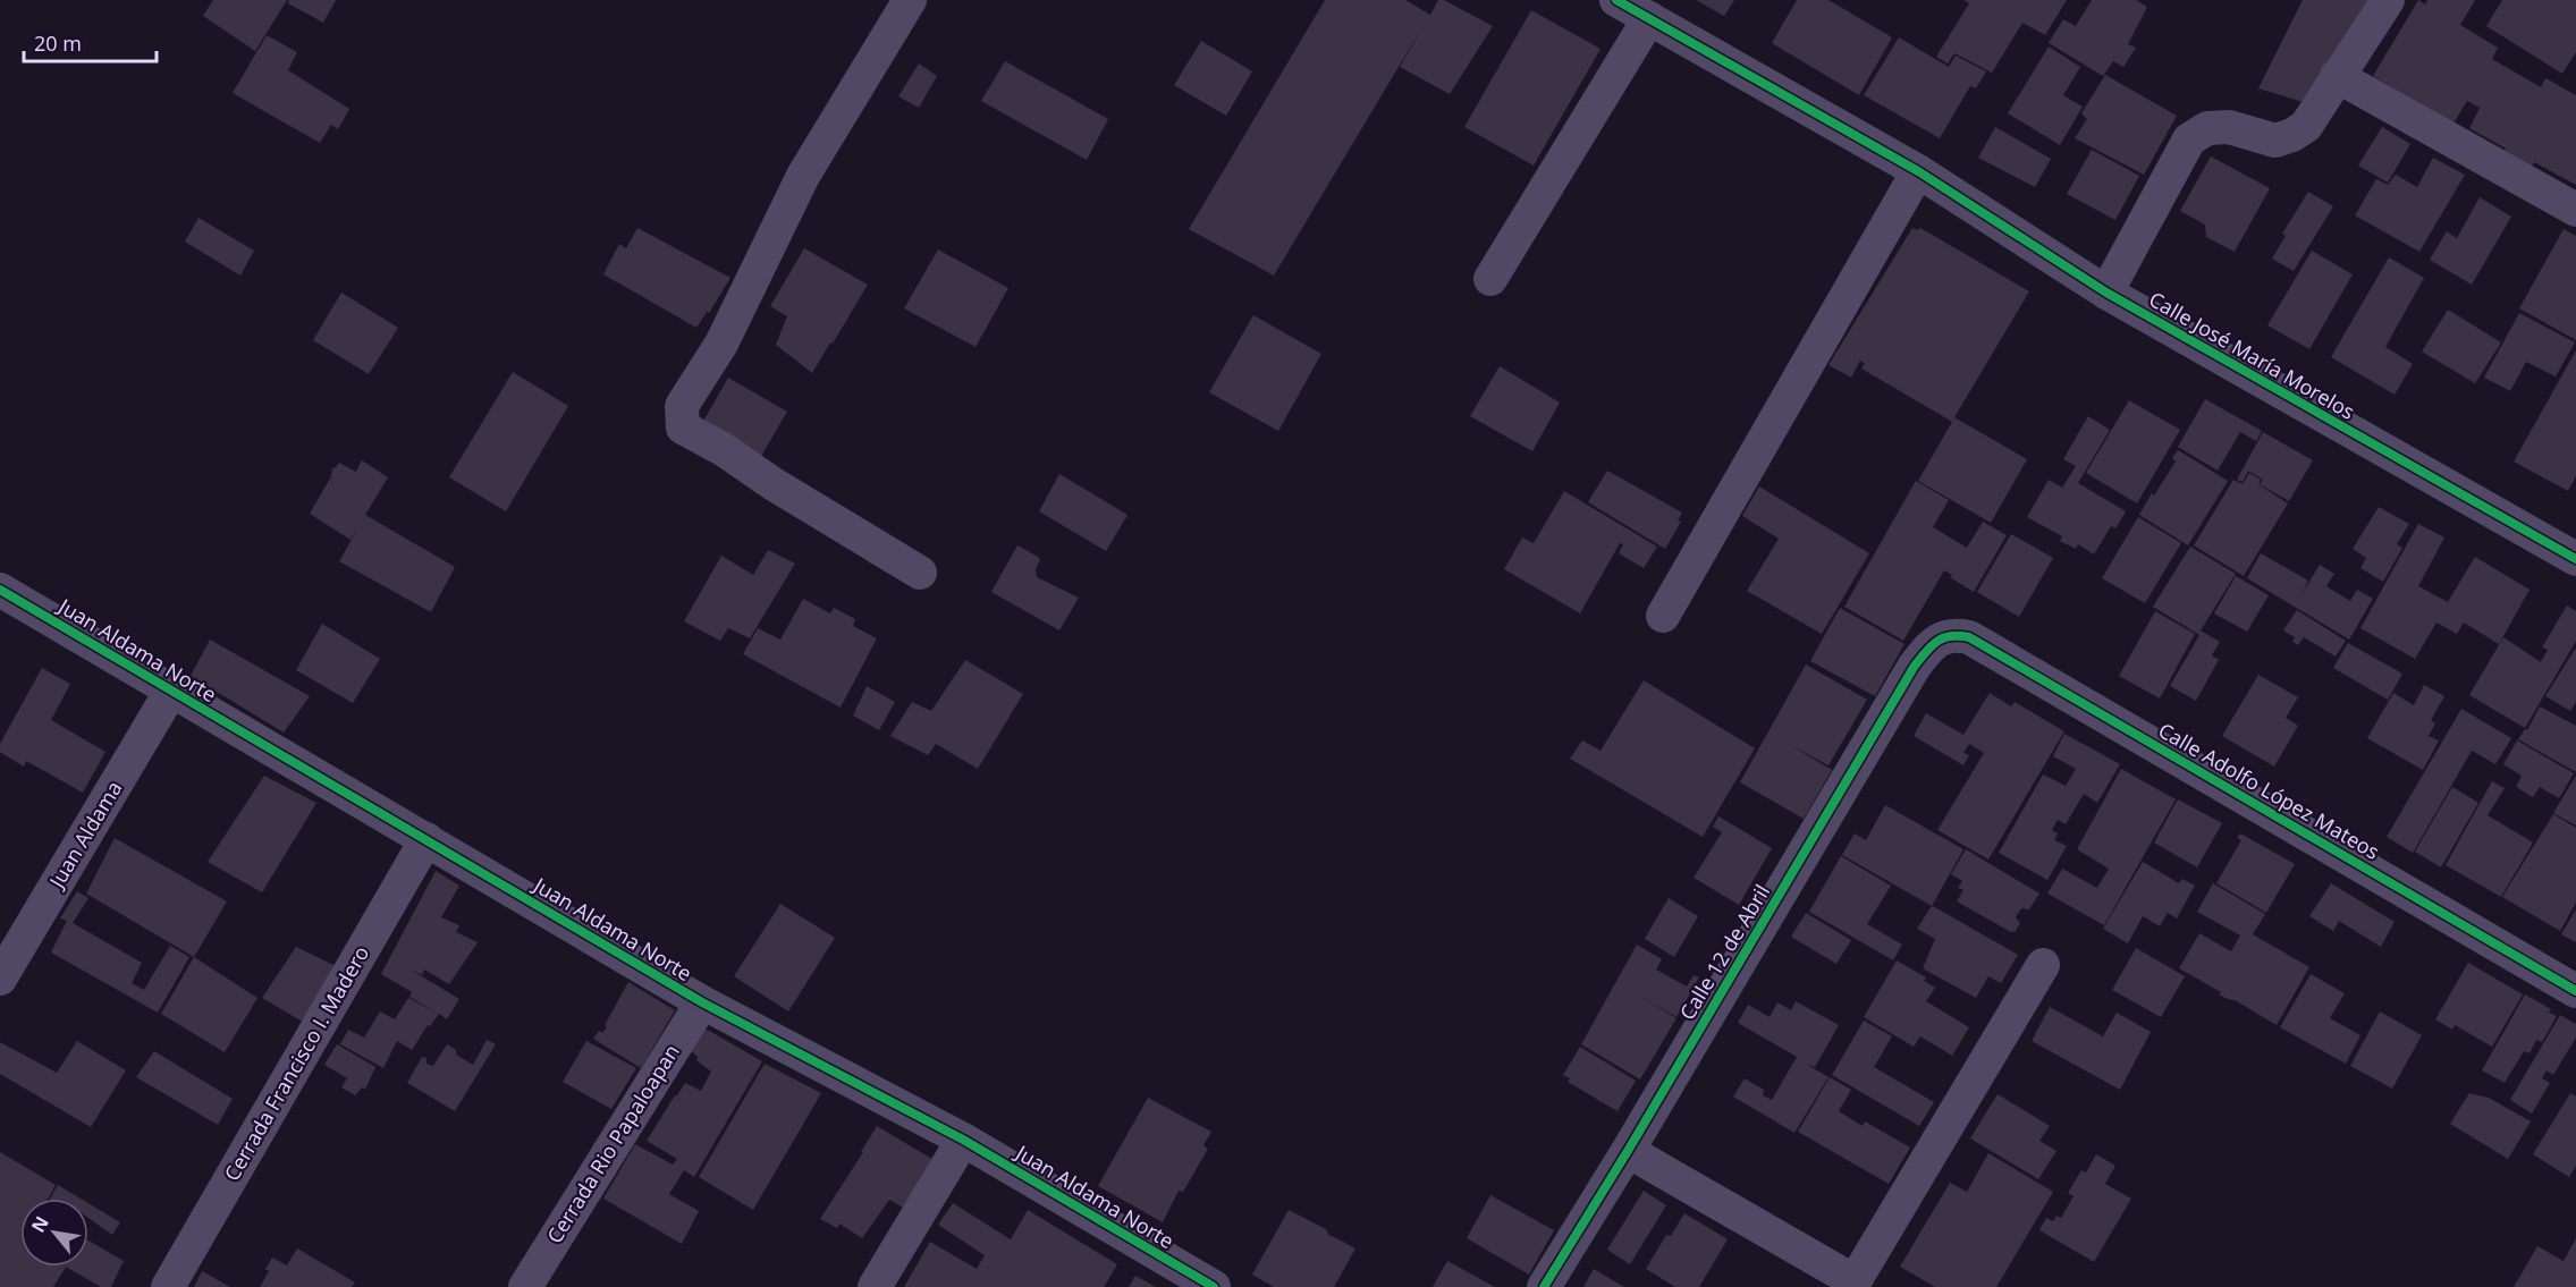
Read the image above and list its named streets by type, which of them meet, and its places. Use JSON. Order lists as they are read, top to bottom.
{
  "streets": {
    "street": [
      "Calle José María Morelos",
      "Juan Aldama Norte",
      "Calle Adolfo López Mateos",
      "Juan Aldama",
      "Calle 12 de Abril",
      "Cerrada Francisco I. Madero",
      "Cerrada Rio Papaloapan"
    ]
  },
  "crossings": [
    ["Juan Aldama Norte", "Juan Aldama"],
    ["Juan Aldama Norte", "Cerrada Francisco I. Madero"],
    ["Juan Aldama Norte", "Cerrada Rio Papaloapan"],
    ["Calle Adolfo López Mateos", "Calle 12 de Abril"]
  ],
  "scale_bar": "20 m",
  "north": "top left"
}
